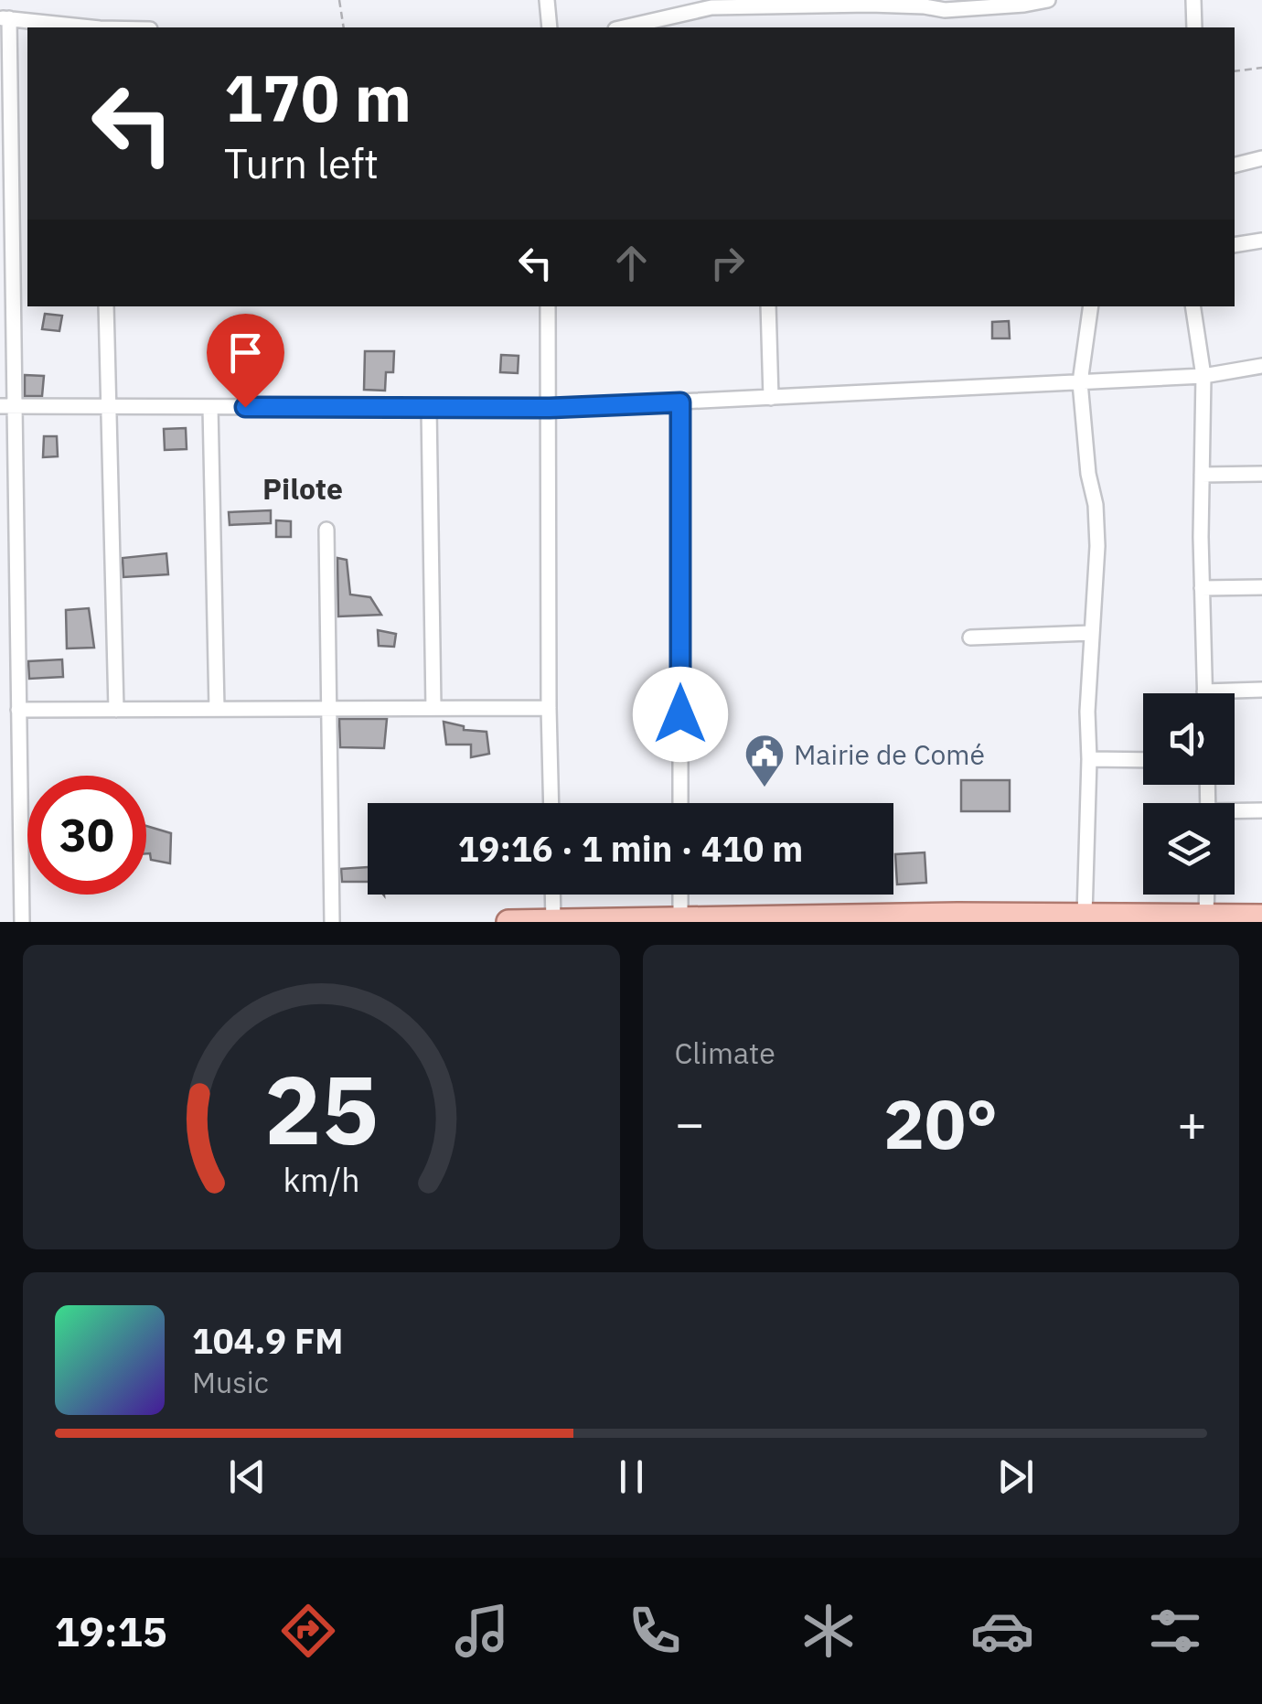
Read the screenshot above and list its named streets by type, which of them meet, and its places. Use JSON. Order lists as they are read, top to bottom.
{
  "districts": ["Pilote"],
  "places": {
    "public building": ["Mairie de Comé"]
  },
  "page": {
    "turn": ["170 m", "Turn left"],
    "limit": "30",
    "trip": "19:16 · 1 min · 410 m",
    "tile": "Climate",
    "heat": ["−", "20°", "+"],
    "song": ["104.9 FM", "Music"],
    "tabs": "19:15",
    "gauge": ["25", "km/h"]
  }
}
